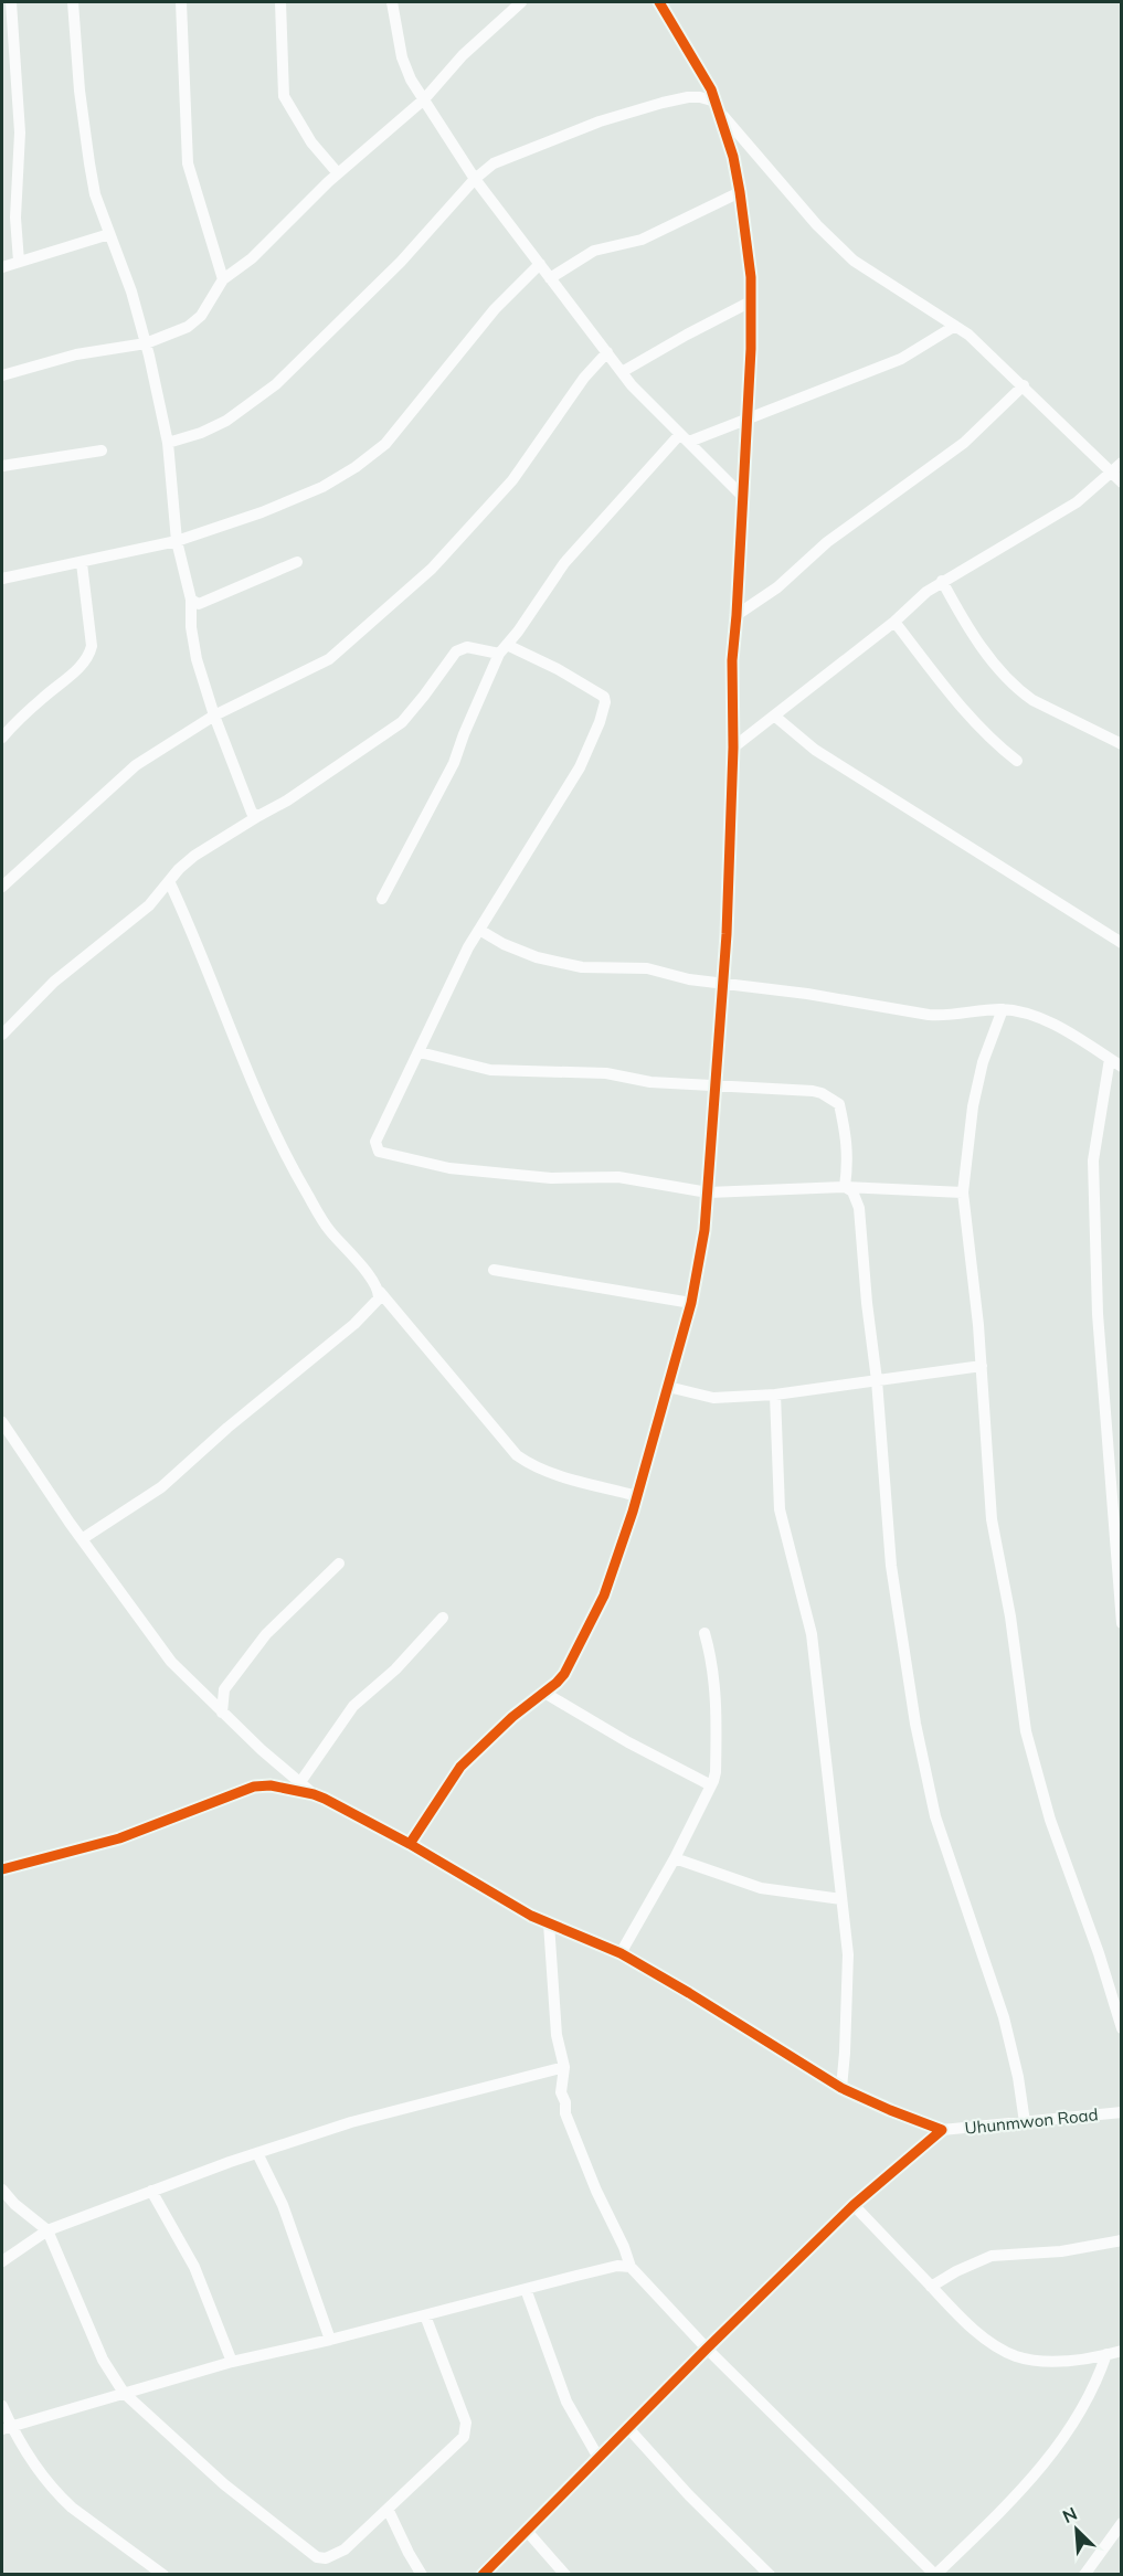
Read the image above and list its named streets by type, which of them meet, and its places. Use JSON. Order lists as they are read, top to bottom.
{
  "streets": {
    "street": ["Uhunmwon Road"]
  },
  "north": "top left"
}
